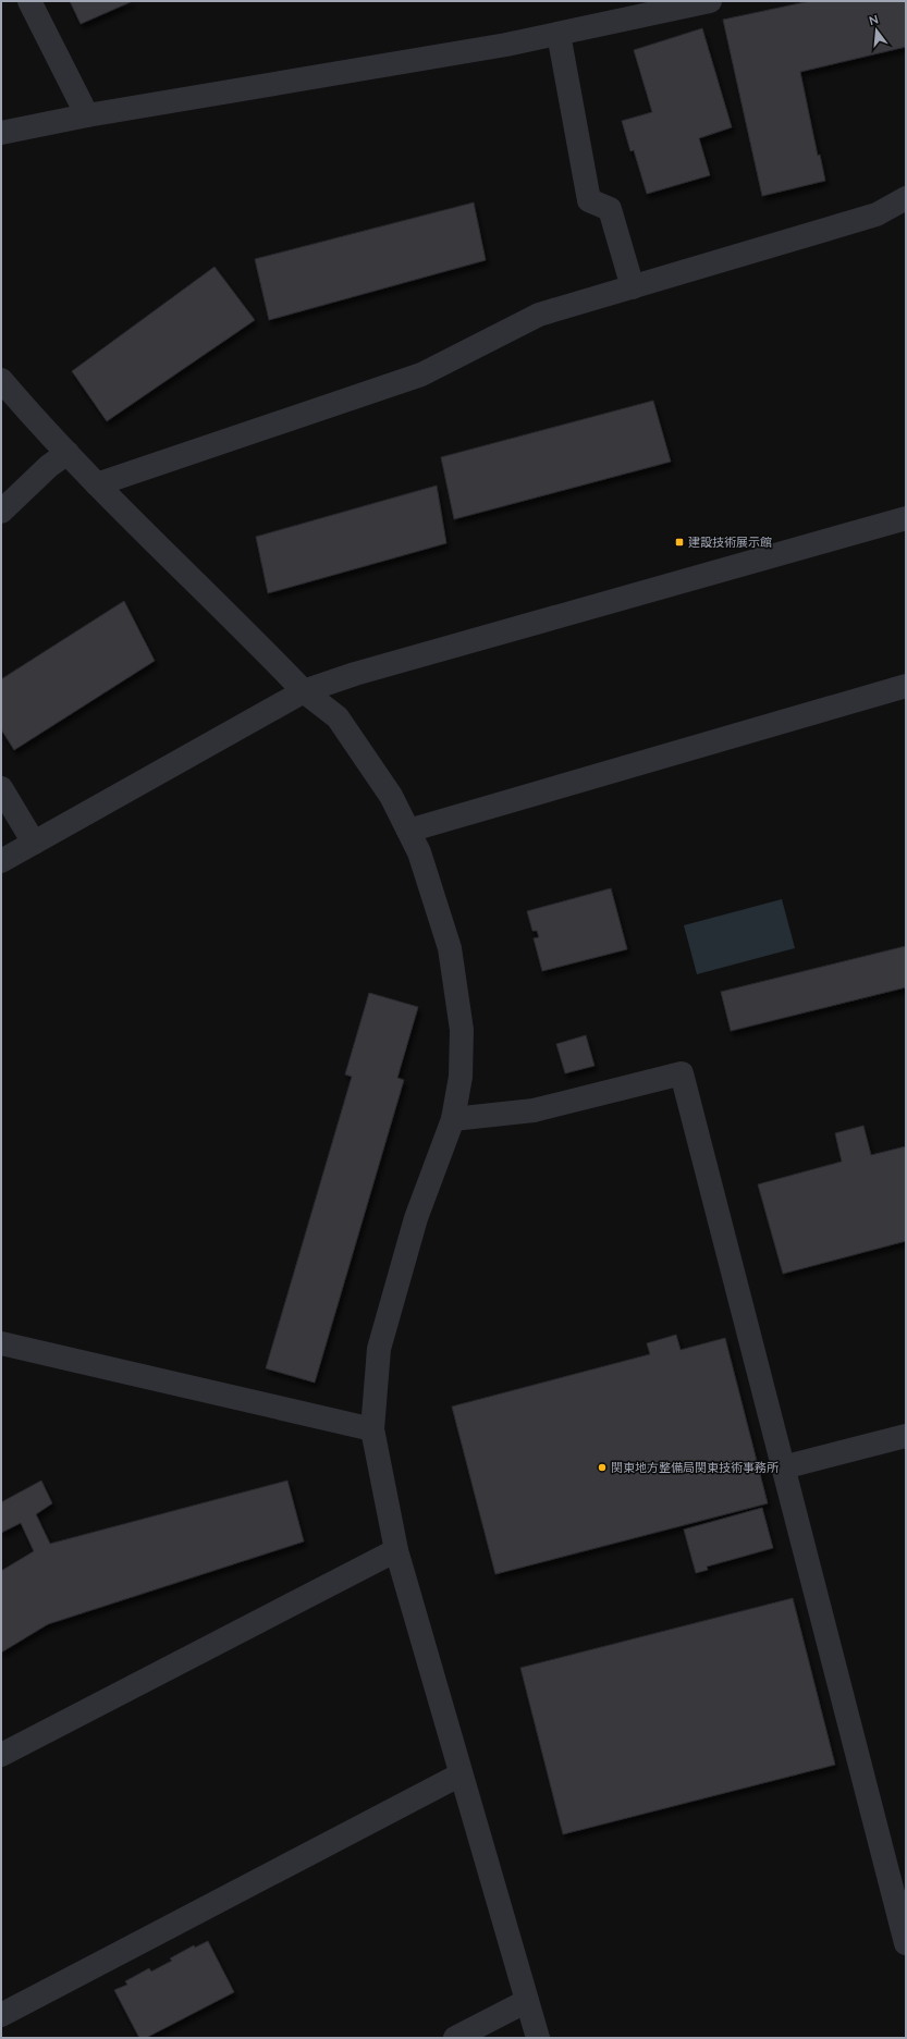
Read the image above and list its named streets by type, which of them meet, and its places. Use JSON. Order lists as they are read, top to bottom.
{
  "places": {
    "transit": ["建設技術展示館"],
    "other": ["関東地方整備局関東技術事務所"]
  },
  "north": "top"
}
